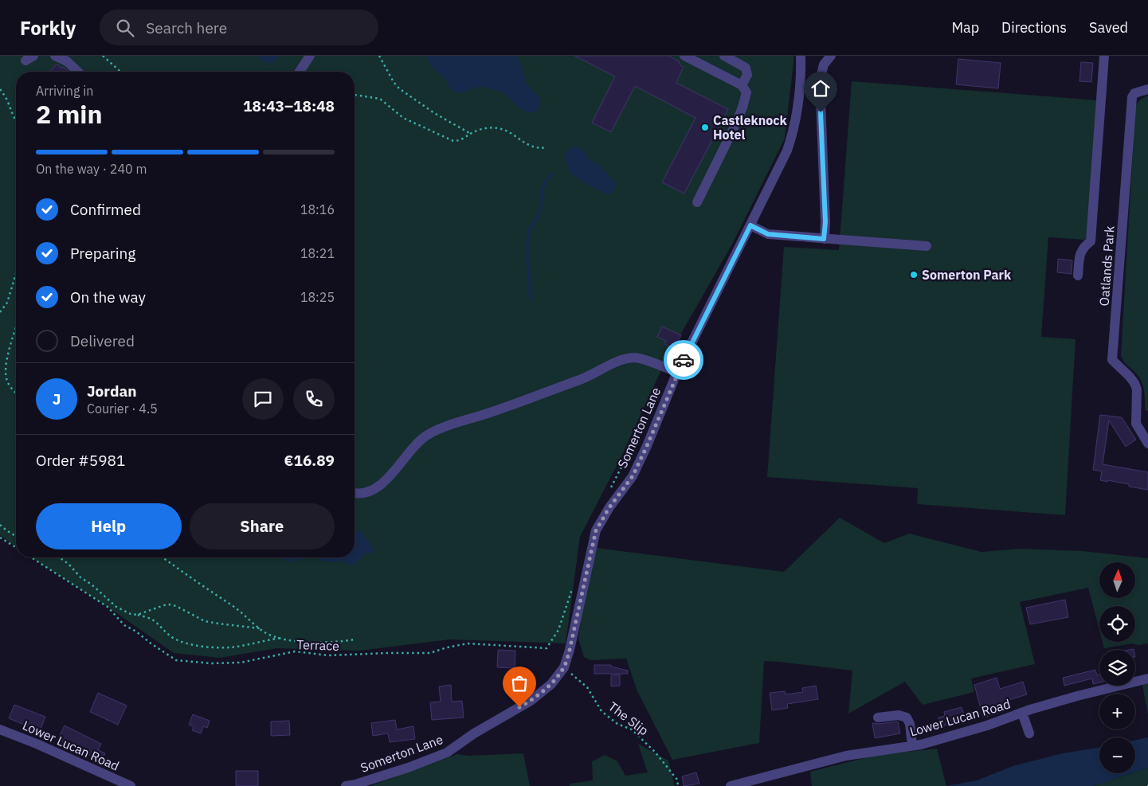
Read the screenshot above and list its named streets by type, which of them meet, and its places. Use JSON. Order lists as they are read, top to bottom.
{
  "streets": {
    "street": ["Oatlands Park", "Somerton Lane", "Lower Lucan Road"],
    "path": ["Terrace", "The Slip"]
  },
  "crossings": [
    ["Somerton Lane", "The Slip"]
  ],
  "places": ["Castleknock Hotel", "Somerton Park"],
  "north": "top",
  "page": {
    "header": "Forkly",
    "search": "Search here",
    "nav": ["Map", "Directions", "Saved"],
    "heading": ["2 min", "Arriving in", "18:43–18:48"],
    "panel": [
      "Jordan",
      "Courier · 4.5",
      "Order #5981",
      "€16.89"
    ],
    "bar": "On the way · 240 m",
    "list": [
      ["Confirmed", "18:16"],
      ["Preparing", "18:21"],
      ["On the way", "18:25"],
      "Delivered"
    ],
    "round": "J",
    "buttons": ["Help", "Share"],
    "map_buttons": ["+", "−"]
  }
}
